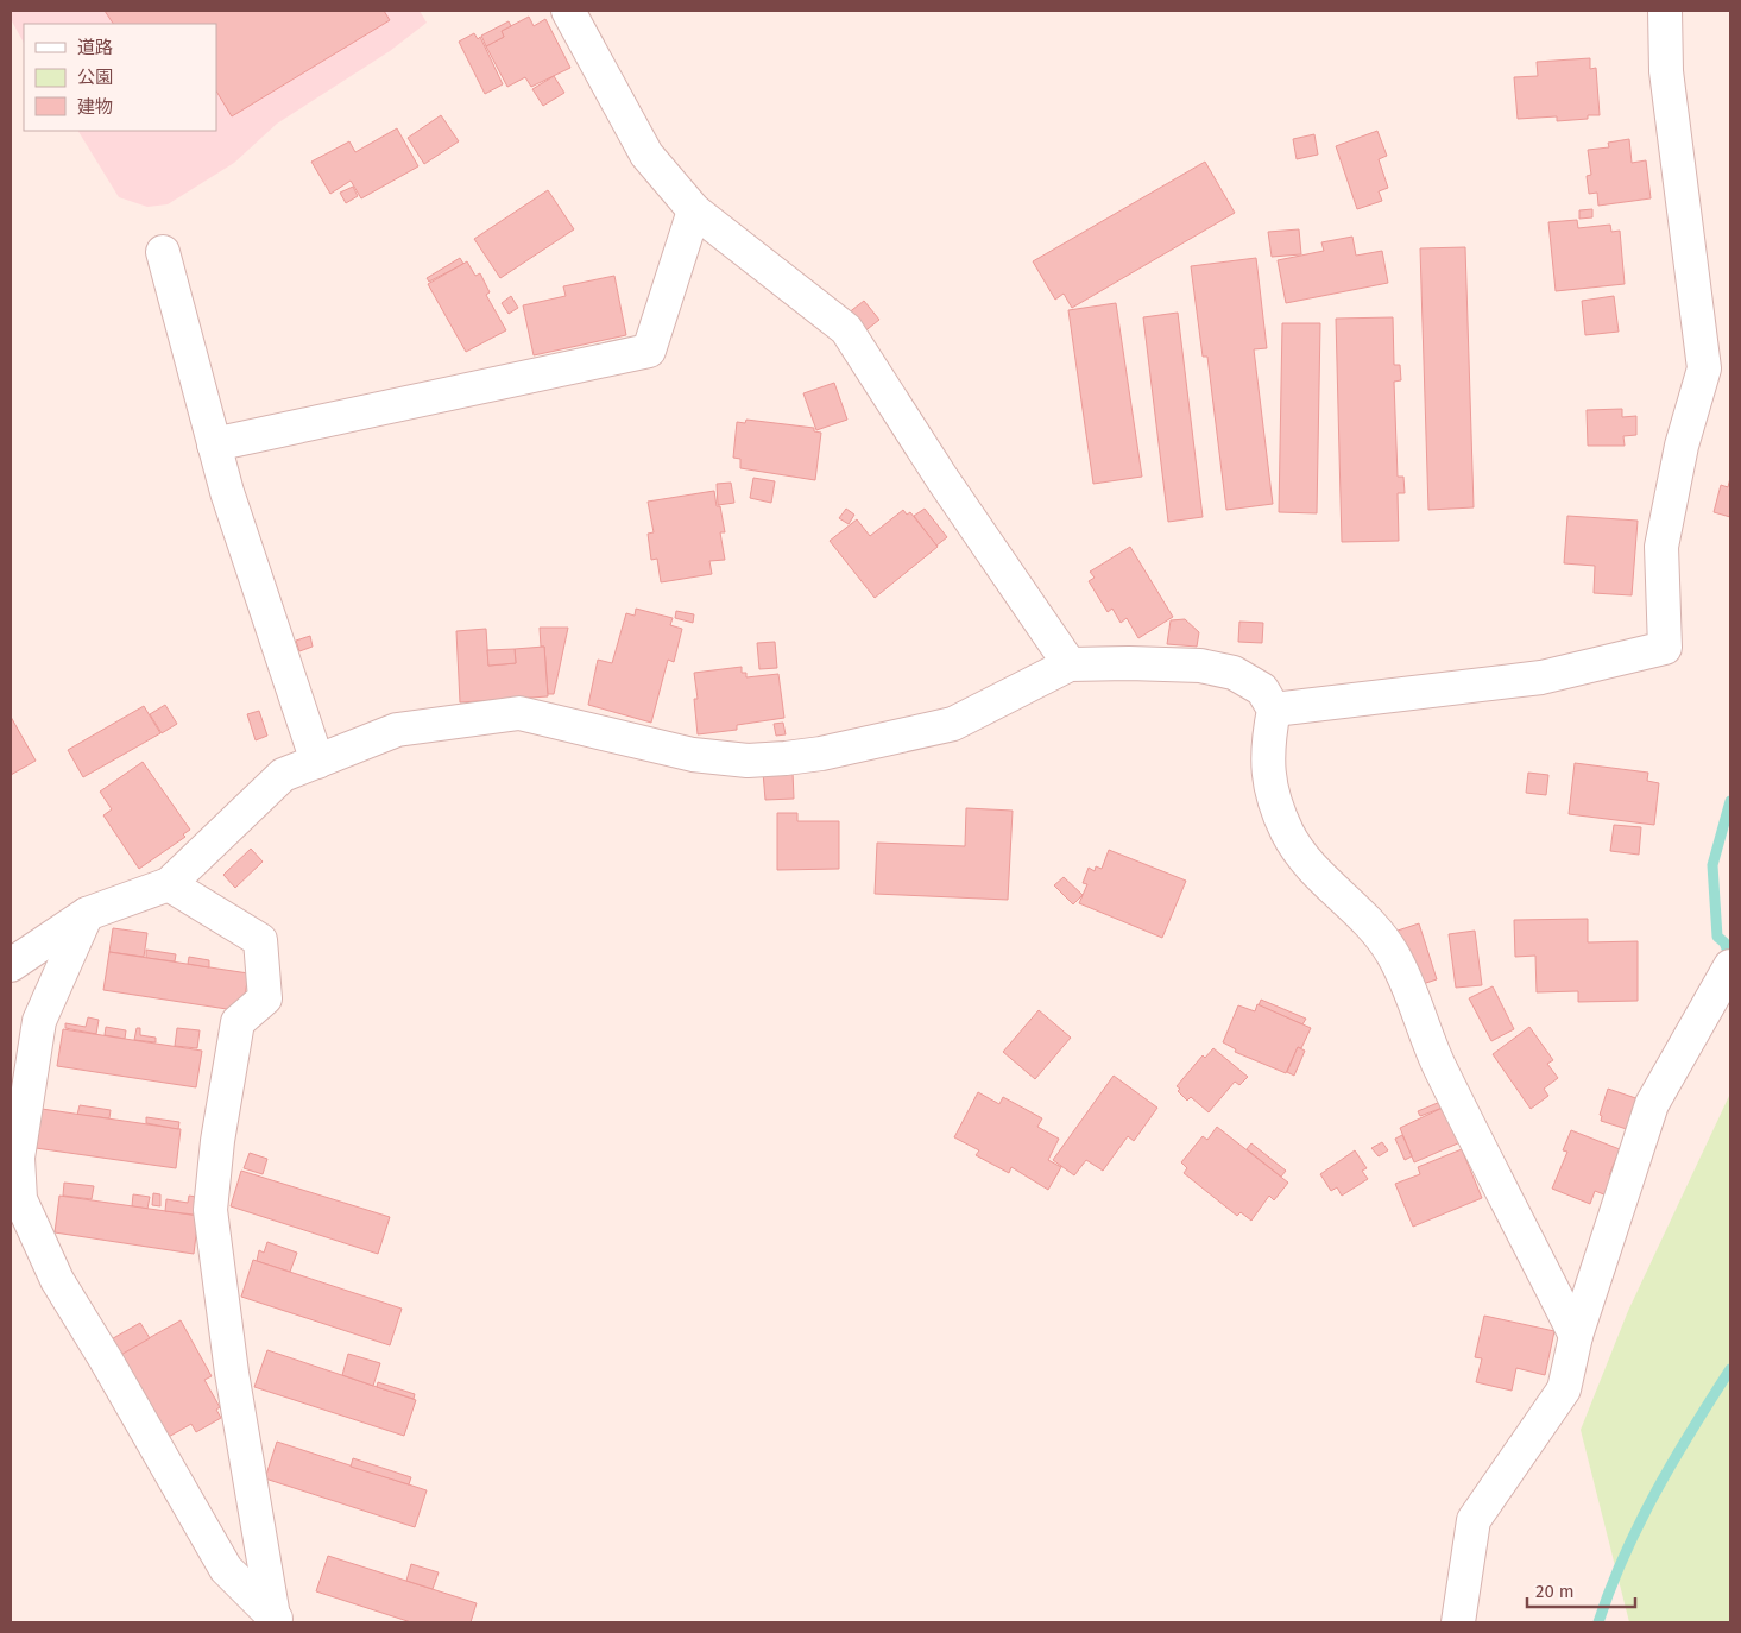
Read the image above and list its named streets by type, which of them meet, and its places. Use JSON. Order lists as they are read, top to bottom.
{
  "legend": ["道路", "公園", "建物"],
  "scale_bar": "20 m"
}
